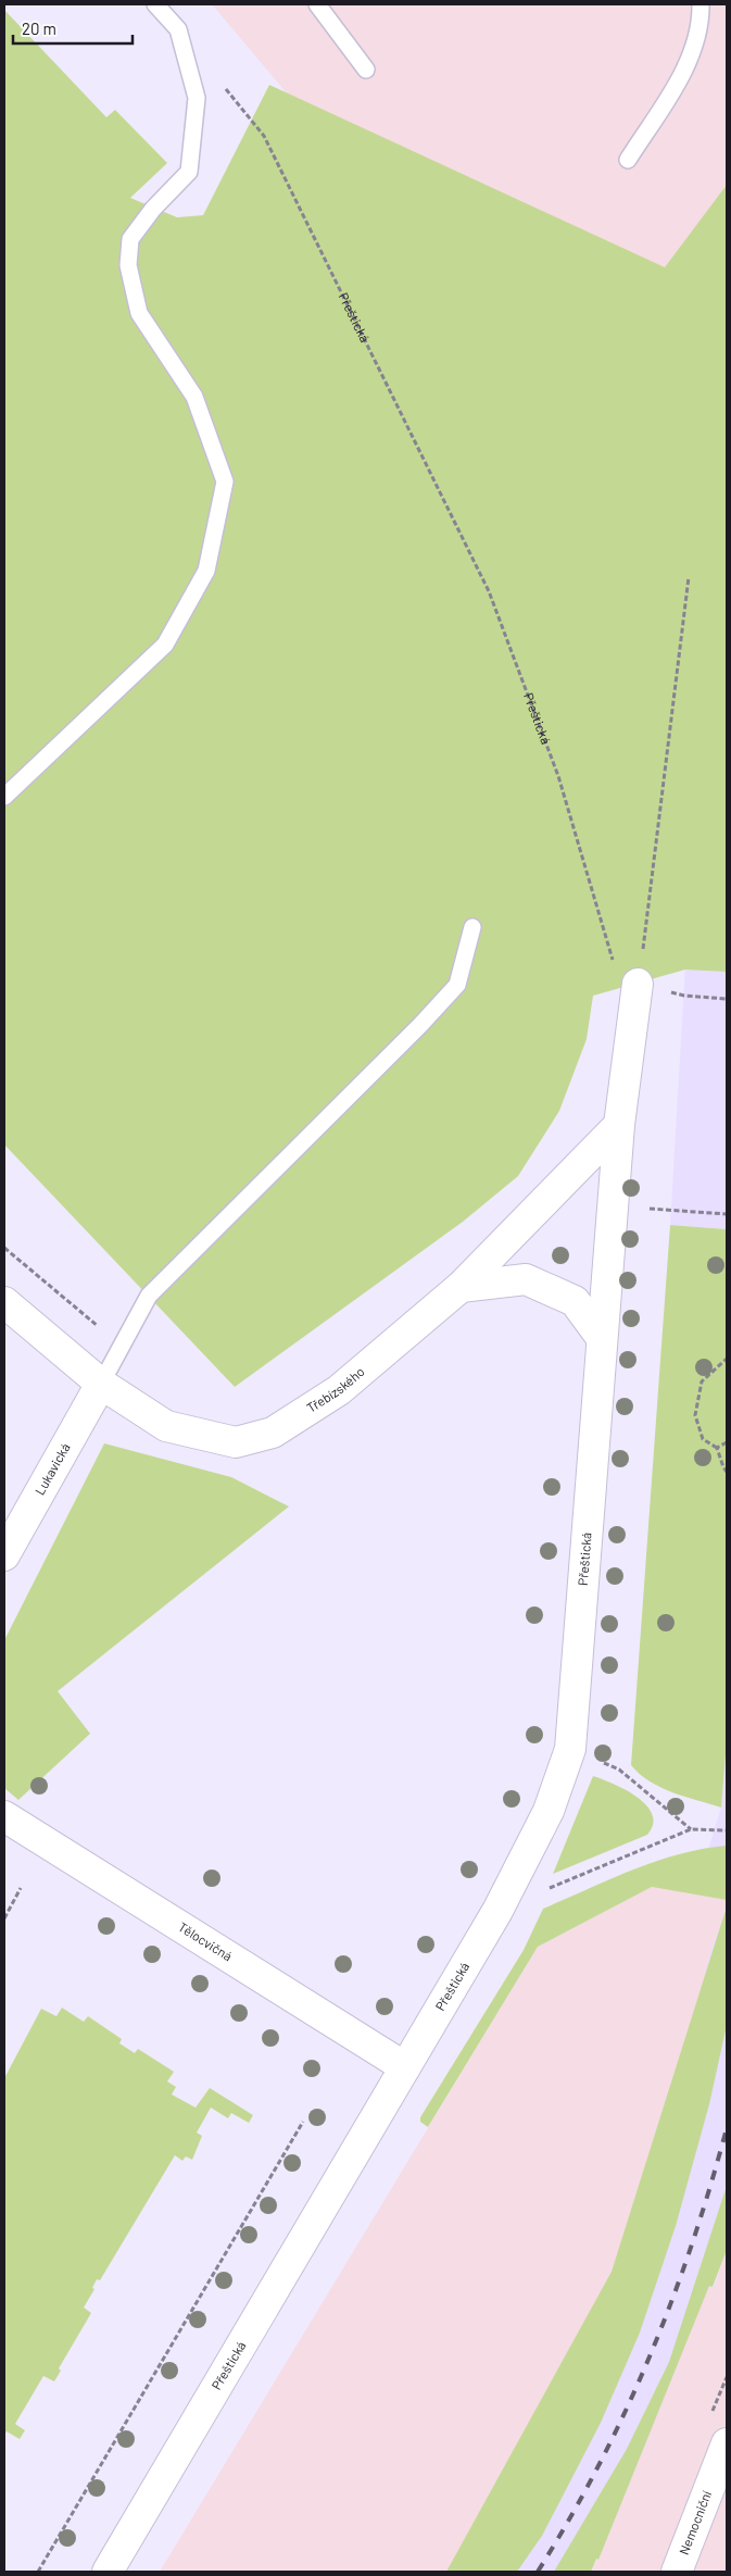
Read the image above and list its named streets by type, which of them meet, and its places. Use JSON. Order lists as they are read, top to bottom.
{
  "streets": {
    "street": [
      "Přeštická",
      "Třebízského",
      "Lukavická",
      "Tělocvičná",
      "Nemocniční"
    ]
  },
  "crossings": [
    ["Přeštická", "Třebízského"],
    ["Přeštická", "Tělocvičná"],
    ["Třebízského", "Lukavická"]
  ],
  "scale_bar": "20 m"
}
